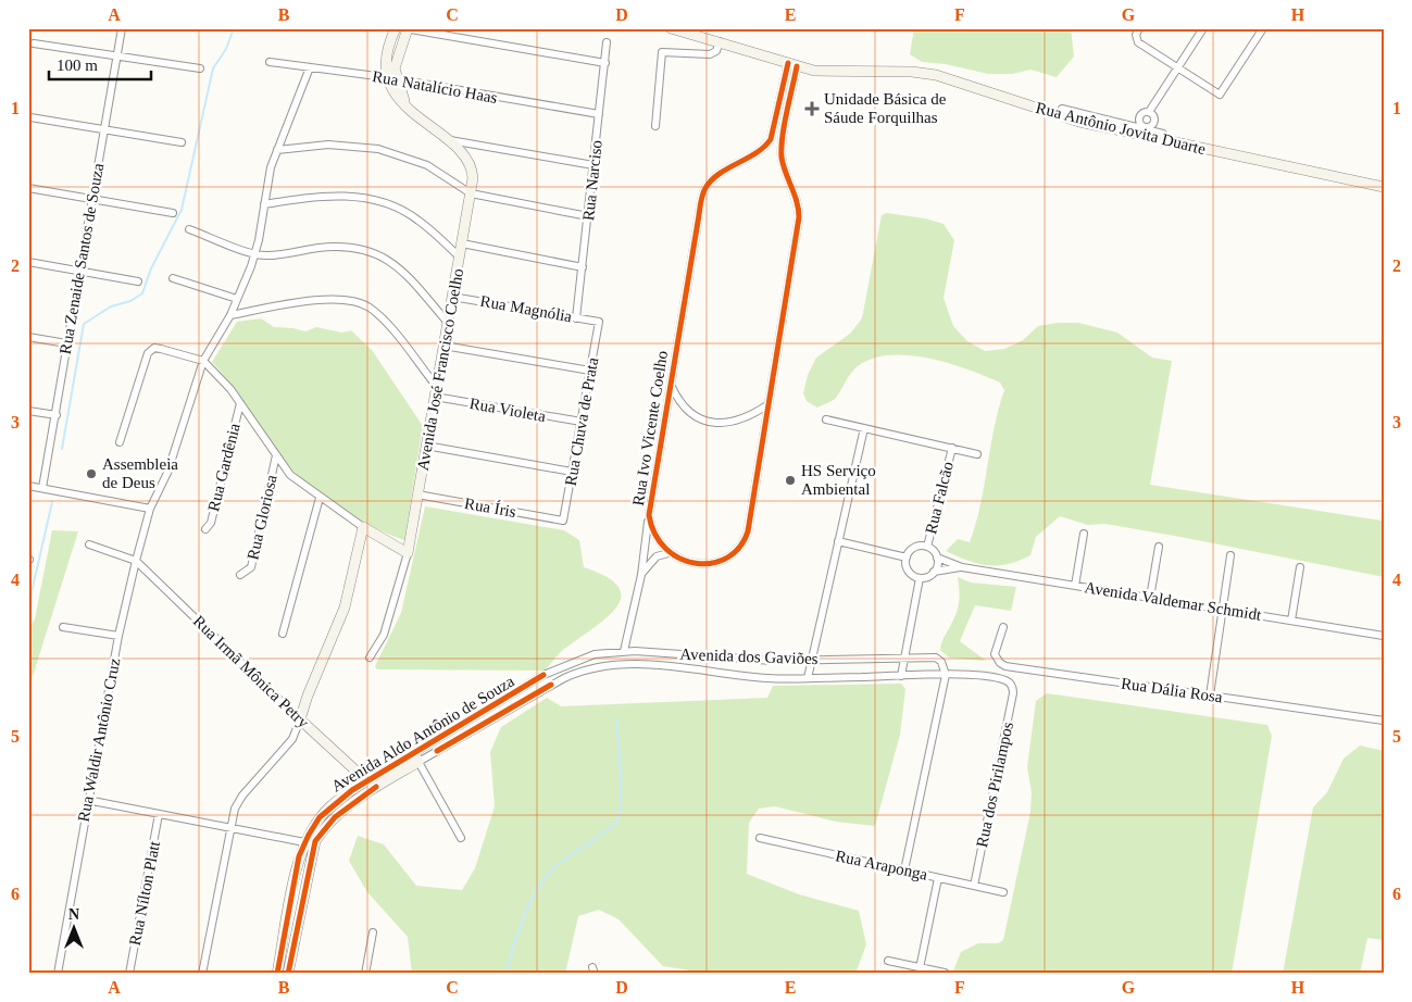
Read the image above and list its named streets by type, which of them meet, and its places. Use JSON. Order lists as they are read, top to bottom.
{
  "streets": {
    "street": [
      "Rua Natalício Haas",
      "Rua Antônio Jovita Duarte",
      "Rua Narciso",
      "Rua Zenaide Santos de Souza",
      "Rua Magnólia",
      "Avenida José Francisco Coelho",
      "Rua Violeta",
      "Rua Chuva de Prata",
      "Rua Ivo Vicente Coelho",
      "Rua Gardênia",
      "Rua Falcão",
      "Rua Íris",
      "Rua Gloriosa",
      "Avenida Valdemar Schmidt",
      "Avenida dos Gaviões",
      "Rua Irmã Mônica Petry",
      "Rua Dália Rosa",
      "Avenida Aldo Antônio de Souza",
      "Rua Waldir Antônio Cruz",
      "Rua dos Pirilampos",
      "Rua Araponga",
      "Rua Nílton Platt"
    ]
  },
  "crossings": [
    ["Rua Natalício Haas", "Rua Narciso"],
    ["Rua Natalício Haas", "Avenida José Francisco Coelho"],
    ["Rua Natalício Haas", "Rua Waldir Antônio Cruz"],
    ["Rua Narciso", "Rua Magnólia"],
    ["Rua Magnólia", "Avenida José Francisco Coelho"],
    ["Rua Magnólia", "Rua Chuva de Prata"],
    ["Avenida José Francisco Coelho", "Rua Violeta"],
    ["Avenida José Francisco Coelho", "Rua Íris"],
    ["Rua Violeta", "Rua Chuva de Prata"],
    ["Rua Chuva de Prata", "Rua Íris"],
    ["Rua Ivo Vicente Coelho", "Avenida dos Gaviões"],
    ["Avenida dos Gaviões", "Avenida Aldo Antônio de Souza"],
    ["Avenida dos Gaviões", "Rua dos Pirilampos"],
    ["Rua Irmã Mônica Petry", "Avenida Aldo Antônio de Souza"],
    ["Rua Irmã Mônica Petry", "Rua Waldir Antônio Cruz"],
    ["Rua dos Pirilampos", "Rua Araponga"]
  ],
  "places": {
    "health": ["Unidade Básica de Sáude Forquilhas"],
    "other": ["Assembleia de Deus", "HS Serviço Ambiental"]
  },
  "scale_bar": "100 m",
  "north": "top",
  "grid": {
    "columns": [
      "A",
      "B",
      "C",
      "D",
      "E",
      "F",
      "G",
      "H"
    ],
    "rows": [
      "1",
      "2",
      "3",
      "4",
      "5",
      "6"
    ]
  }
}
